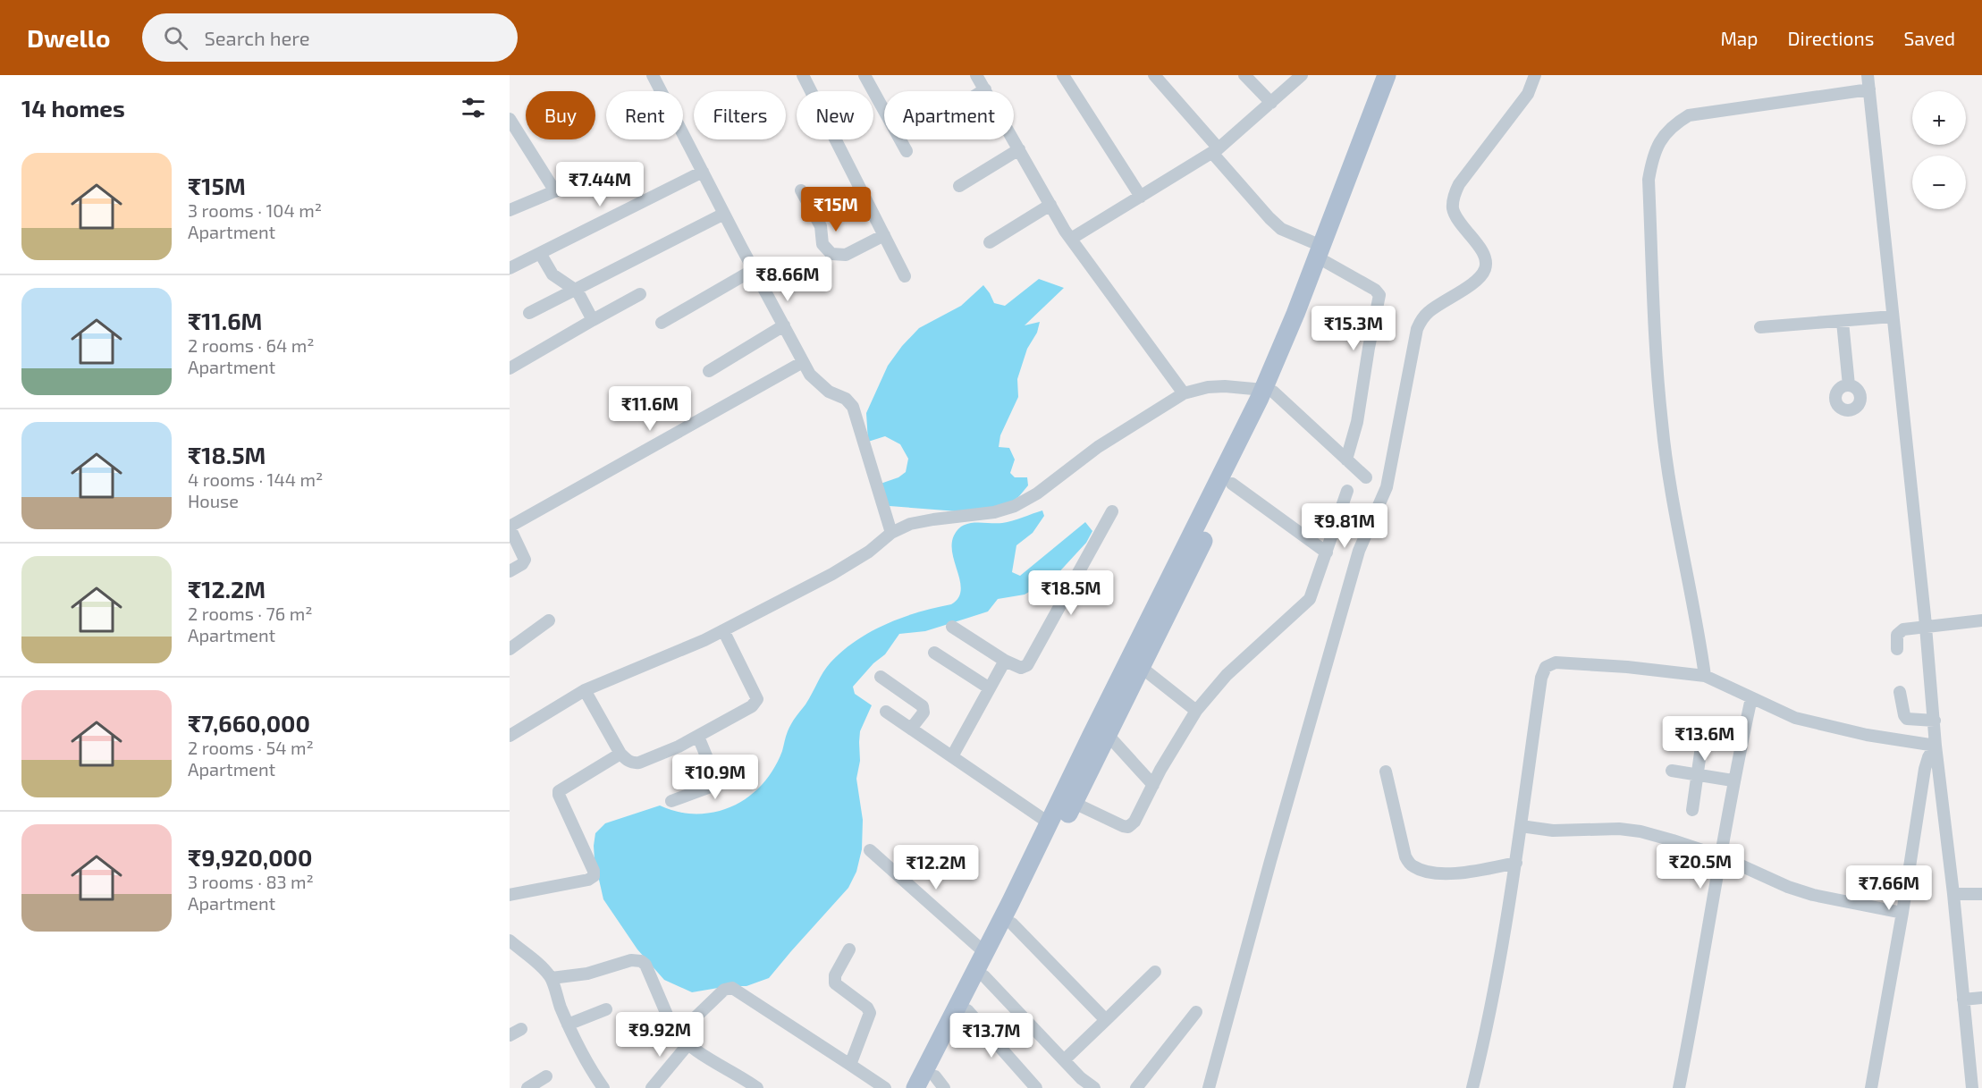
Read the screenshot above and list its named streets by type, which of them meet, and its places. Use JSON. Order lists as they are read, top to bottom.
{
  "page": {
    "header": "Dwello",
    "search": "Search here",
    "nav": ["Map", "Directions", "Saved"],
    "heading": "14 homes",
    "map_buttons": ["+", "−"],
    "chip": [
      "Buy",
      "Rent",
      "Filters",
      "New",
      "Apartment"
    ],
    "list": [
      {
        "name": "₹15M",
        "note": "3 rooms · 104 m² · Apartment"
      },
      {
        "name": "₹11.6M",
        "note": "2 rooms · 64 m² · Apartment"
      },
      {
        "name": "₹18.5M",
        "note": "4 rooms · 144 m² · House"
      },
      {
        "name": "₹12.2M",
        "note": "2 rooms · 76 m² · Apartment"
      },
      {
        "name": "₹7,660,000",
        "note": "2 rooms · 54 m² · Apartment"
      },
      {
        "name": "₹9,920,000",
        "note": "3 rooms · 83 m² · Apartment"
      }
    ],
    "price": [
      "₹7.44M",
      "₹15M",
      "₹8.66M",
      "₹15.3M",
      "₹11.6M",
      "₹9.81M",
      "₹18.5M",
      "₹13.6M",
      "₹10.9M",
      "₹20.5M",
      "₹12.2M",
      "₹7.66M",
      "₹9.92M",
      "₹13.7M"
    ]
  }
}
